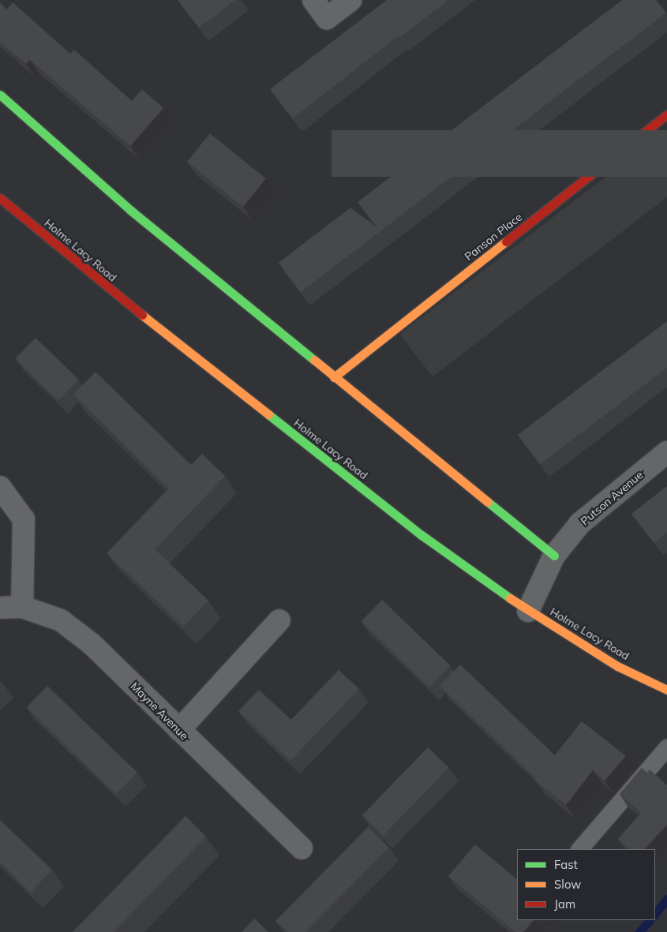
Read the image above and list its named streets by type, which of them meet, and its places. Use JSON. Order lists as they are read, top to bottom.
{
  "streets": {
    "street": [
      "Panson Place",
      "Holme Lacy Road",
      "Putson Avenue",
      "Mayne Avenue"
    ]
  },
  "crossings": [
    ["Holme Lacy Road", "Putson Avenue"]
  ],
  "legend": ["Fast", "Slow", "Jam"]
}
